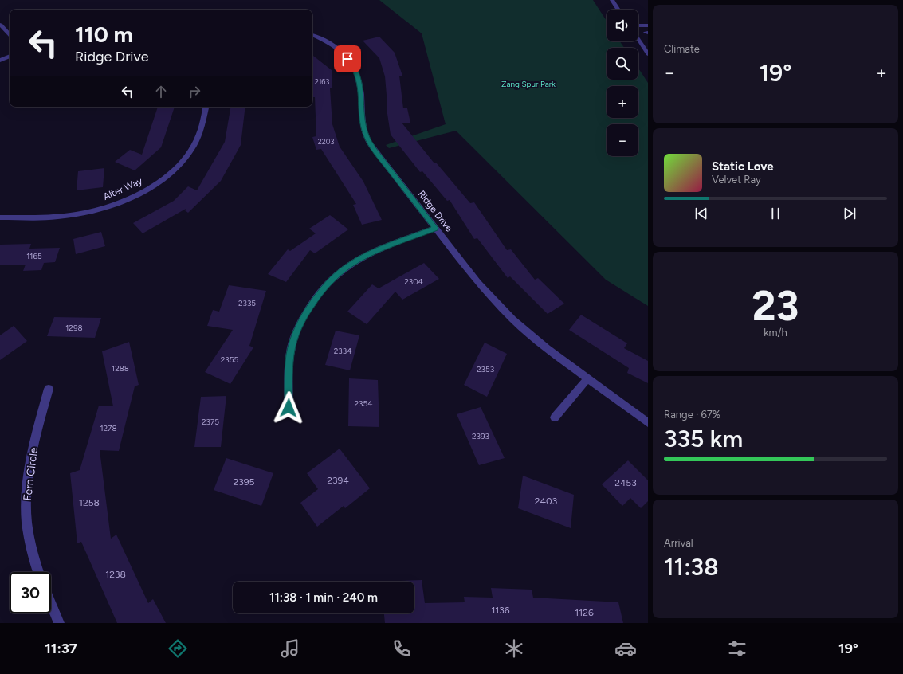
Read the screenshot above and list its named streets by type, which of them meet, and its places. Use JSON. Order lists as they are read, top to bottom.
{
  "streets": {
    "street": ["Alter Way", "Ridge Drive", "Fern Circle"]
  },
  "parks": ["Zang Spur Park"],
  "house_numbers": [
    "2163",
    "2203",
    "1165",
    "2304",
    "2335",
    "1298",
    "2334",
    "2355",
    "1288",
    "2353",
    "2354",
    "2375",
    "1278",
    "2393",
    "2394",
    "2395",
    "2453",
    "2403",
    "1258",
    "1238",
    "1136",
    "1126"
  ],
  "page": {
    "tile": [
      "Climate",
      ["23", "km/h"],
      ["Range · 67%", "335 km"],
      ["Arrival", "11:38"]
    ],
    "map_buttons": ["+", "−"],
    "turn": ["110 m", "Ridge Drive"],
    "heat": ["−", "19°", "+"],
    "song": ["Static Love", "Velvet Ray"],
    "limit": "30",
    "trip": "11:38 · 1 min · 240 m",
    "tabs": ["11:37", "19°"]
  }
}
